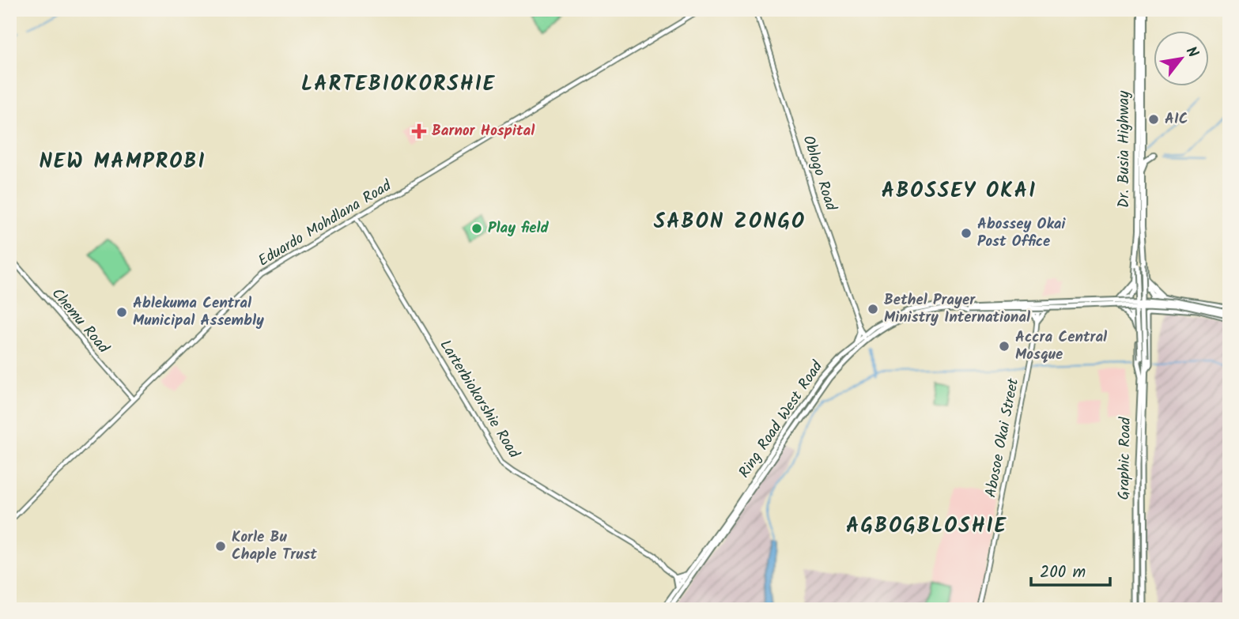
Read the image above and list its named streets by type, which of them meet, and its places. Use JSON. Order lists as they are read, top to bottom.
{
  "streets": {
    "highway": ["Dr. Busia Highway"],
    "main road": [
      "Oblogo Road",
      "Eduardo Mohdlana Road",
      "Chemu Road",
      "Larterbiokorshie Road",
      "Ring Road West Road",
      "Abosoe Okai Street",
      "Graphic Road"
    ]
  },
  "crossings": [
    ["Dr. Busia Highway", "Ring Road West Road"],
    ["Dr. Busia Highway", "Graphic Road"],
    ["Oblogo Road", "Ring Road West Road"],
    ["Eduardo Mohdlana Road", "Chemu Road"],
    ["Larterbiokorshie Road", "Ring Road West Road"],
    ["Ring Road West Road", "Abosoe Okai Street"],
    ["Ring Road West Road", "Graphic Road"]
  ],
  "districts": [
    "LARTEBIOKORSHIE",
    "NEW MAMPROBI",
    "ABOSSEY OKAI",
    "SABON ZONGO",
    "AGBOGBLOSHIE"
  ],
  "places": {
    "other": [
      "AIC",
      "Play field",
      "Abossey Okai Post Office",
      "Bethel Prayer Ministry International",
      "Ablekuma Central Municipal Assembly",
      "Accra Central Mosque",
      "Korle Bu Chaple Trust"
    ],
    "health": ["Barnor Hospital"]
  },
  "scale_bar": "200 m",
  "north": "top right"
}
